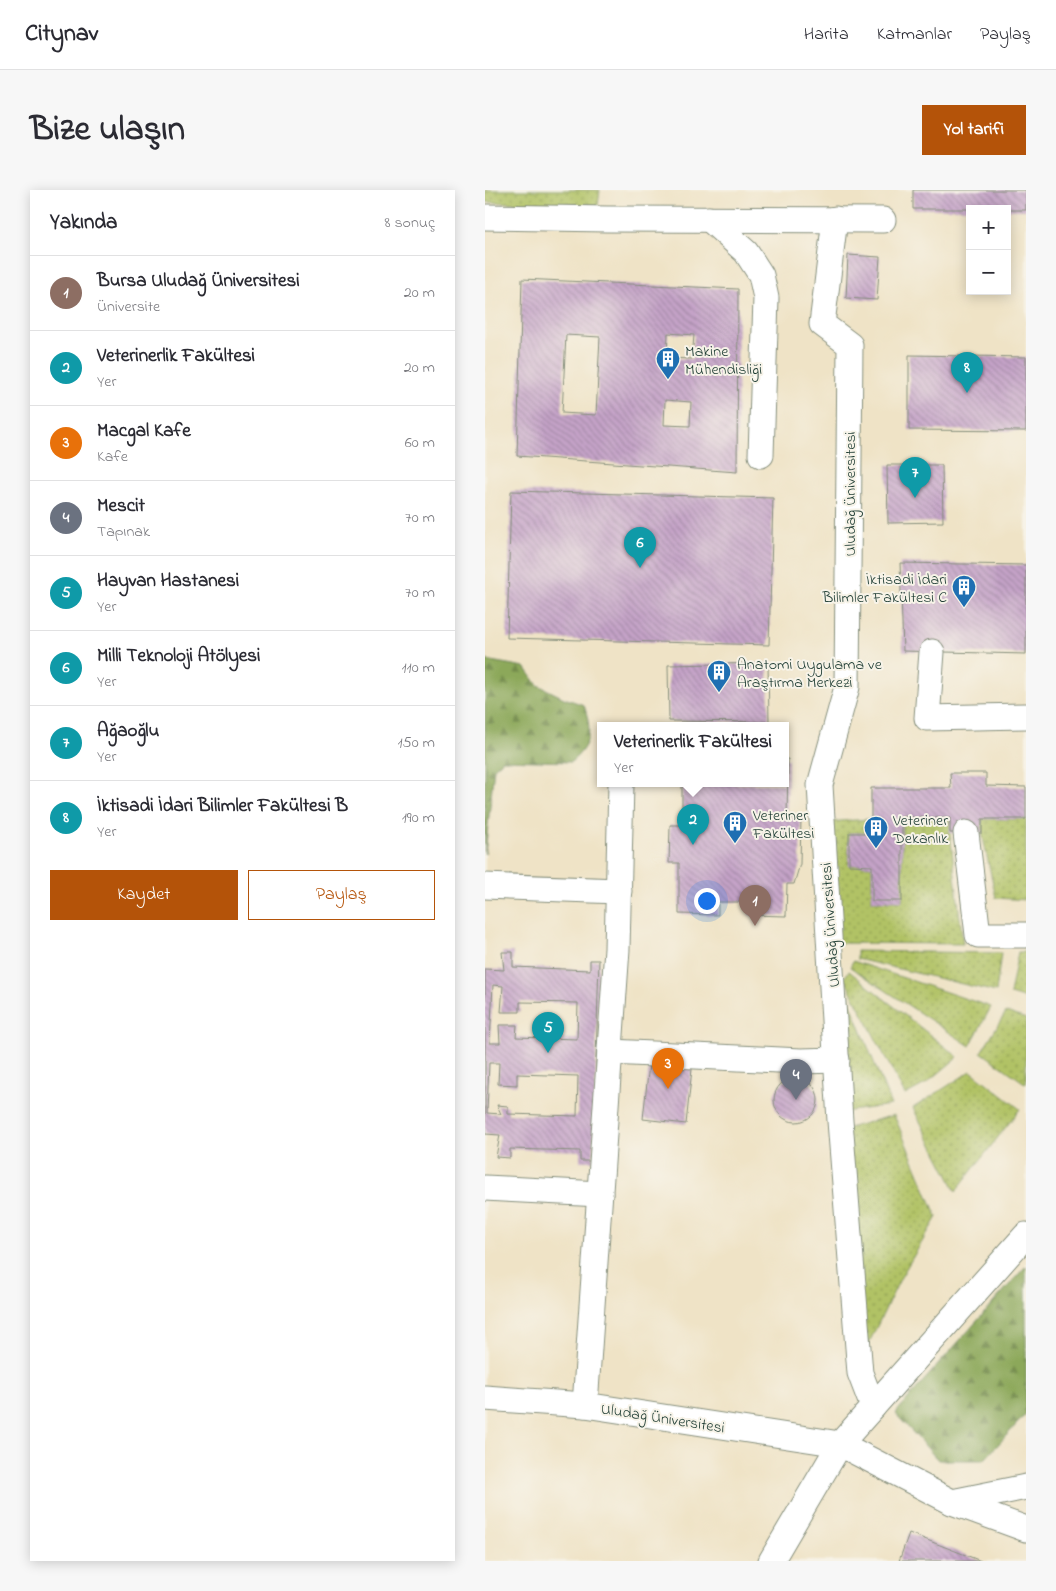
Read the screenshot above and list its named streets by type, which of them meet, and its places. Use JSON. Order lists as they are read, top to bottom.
{
  "streets": {
    "street": ["Uludağ Üniversitesi"]
  },
  "places": {
    "building": [
      "Makine Mühendisliği",
      "İktisadi İdari Bilimler Fakültesi C",
      "Anatomi Uygulama ve Araştırma Merkezi",
      "Veteriner Fakültesi",
      "Veteriner Dekanlık"
    ]
  },
  "page": {
    "header": "Citynav",
    "nav": ["Harita", "Katmanlar", "Paylaş"],
    "title": "Bize ulaşın",
    "buttons": [
      "Yol tarifi",
      ["Kaydet", "Paylaş"]
    ],
    "heading": ["Yakında", "8 sonuç"],
    "map_buttons": ["+", "−"],
    "list": [
      {
        "mark": "1",
        "name": "Bursa Uludağ Üniversitesi",
        "note": "Üniversite",
        "value": "20 m"
      },
      {
        "mark": "2",
        "name": "Veterinerlik Fakültesi",
        "note": "Yer",
        "value": "20 m"
      },
      {
        "mark": "3",
        "name": "Macgal Kafe",
        "note": "Kafe",
        "value": "60 m"
      },
      {
        "mark": "4",
        "name": "Mescit",
        "note": "Tapınak",
        "value": "70 m"
      },
      {
        "mark": "5",
        "name": "Hayvan Hastanesi",
        "note": "Yer",
        "value": "70 m"
      },
      {
        "mark": "6",
        "name": "Milli Teknoloji Atölyesi",
        "note": "Yer",
        "value": "110 m"
      },
      {
        "mark": "7",
        "name": "Ağaoğlu",
        "note": "Yer",
        "value": "150 m"
      },
      {
        "mark": "8",
        "name": "İktisadi İdari Bilimler Fakültesi B",
        "note": "Yer",
        "value": "190 m"
      }
    ],
    "pins": [
      "8",
      "7",
      "6",
      "2",
      "1",
      "5",
      "3",
      "4"
    ],
    "popup": ["Veterinerlik Fakültesi", "Yer"]
  }
}
